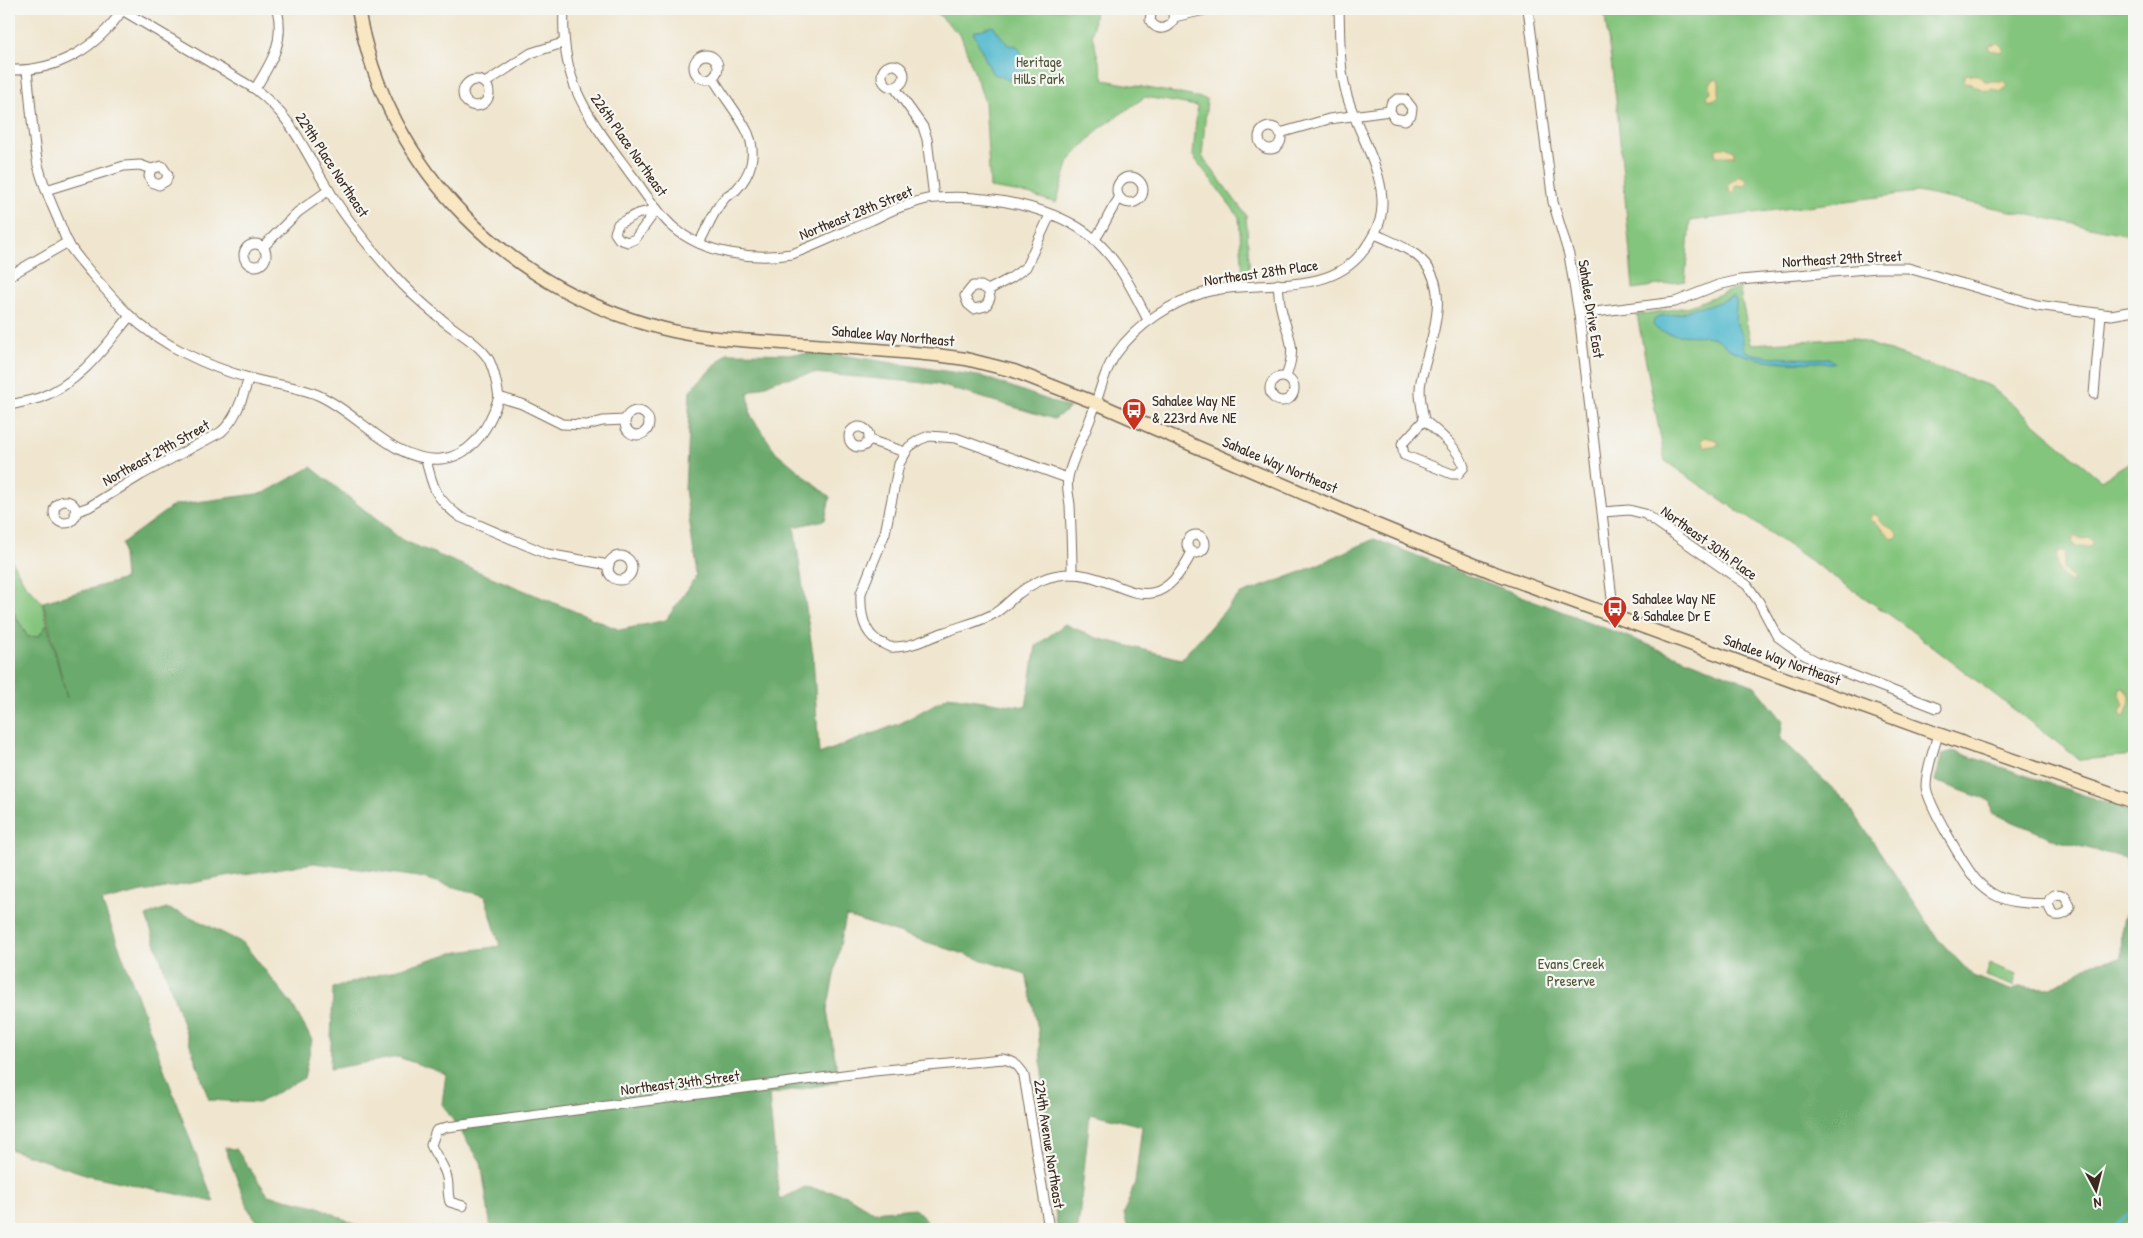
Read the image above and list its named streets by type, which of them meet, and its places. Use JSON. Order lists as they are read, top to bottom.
{
  "streets": {
    "main road": ["Sahalee Way Northeast"],
    "street": [
      "226th Place Northeast",
      "229th Place Northeast",
      "Northeast 28th Street",
      "Northeast 29th Street",
      "Northeast 28th Place",
      "Sahalee Drive East",
      "Northeast 30th Place",
      "Northeast 34th Street",
      "224th Avenue Northeast"
    ]
  },
  "crossings": [
    ["226th Place Northeast", "Northeast 28th Street"],
    ["Northeast 28th Street", "Northeast 28th Place"],
    ["Northeast 29th Street", "Sahalee Drive East"],
    ["Northeast 28th Place", "Sahalee Way Northeast"],
    ["Sahalee Drive East", "Sahalee Way Northeast"],
    ["Sahalee Drive East", "Northeast 30th Place"],
    ["Northeast 34th Street", "224th Avenue Northeast"]
  ],
  "parks": ["Heritage Hills Park", "Evans Creek Preserve"],
  "places": {
    "bus stop": ["Sahalee Way NE & 223rd Ave NE", "Sahalee Way NE & Sahalee Dr E"]
  },
  "north": "bottom"
}
